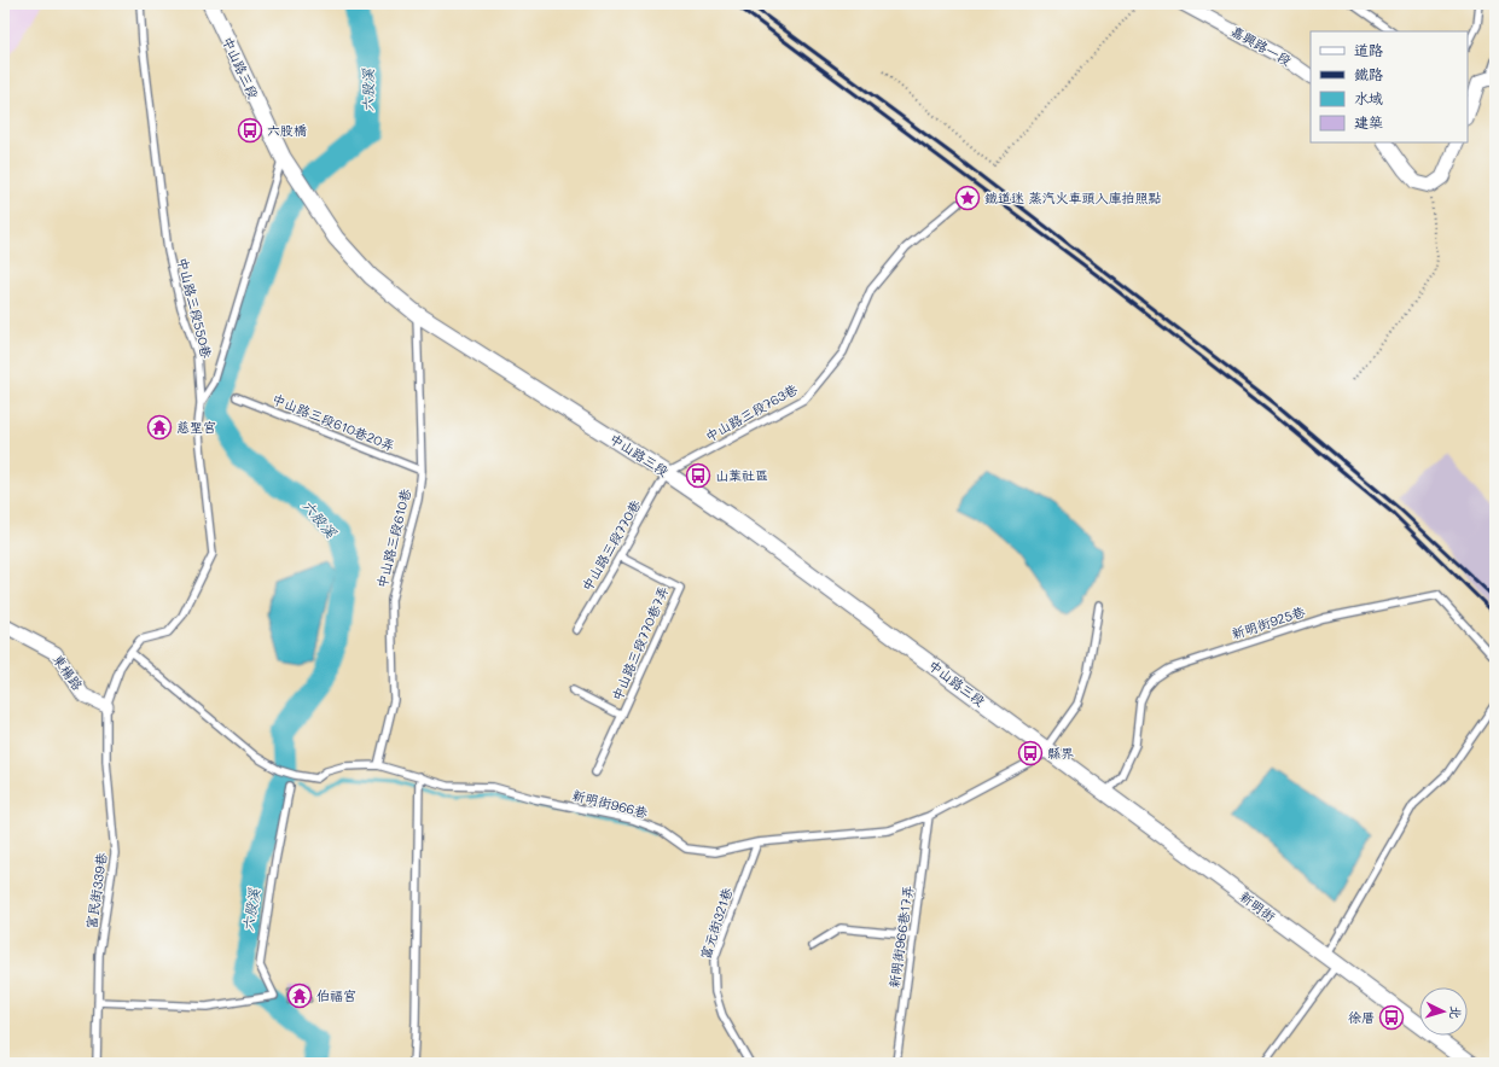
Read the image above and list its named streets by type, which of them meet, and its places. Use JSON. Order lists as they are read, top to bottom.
{
  "streets": {
    "street": [
      "嘉興路一段",
      "中山路三段",
      "東楊路",
      "新明街"
    ],
    "lane": [
      "中山路三段550巷",
      "中山路三段763巷",
      "中山路三段610巷20弄",
      "中山路三段610巷",
      "中山路三段770巷",
      "新明街925巷",
      "中山路三段770巷7弄",
      "新明街966巷",
      "富民街339巷",
      "富元街321巷",
      "新明街966巷17弄"
    ]
  },
  "crossings": [
    ["中山路三段", "中山路三段763巷"],
    ["中山路三段", "中山路三段610巷"],
    ["中山路三段", "中山路三段770巷"],
    ["中山路三段", "新明街966巷"],
    ["中山路三段", "新明街"],
    ["中山路三段550巷", "新明街966巷"],
    ["中山路三段550巷", "富民街339巷"],
    ["中山路三段763巷", "中山路三段770巷"],
    ["中山路三段610巷20弄", "中山路三段610巷"],
    ["中山路三段610巷", "新明街966巷"],
    ["中山路三段770巷", "中山路三段770巷7弄"],
    ["新明街925巷", "新明街"],
    ["東楊路", "富民街339巷"],
    ["新明街966巷", "新明街"],
    ["新明街966巷", "富元街321巷"],
    ["新明街966巷", "新明街966巷17弄"]
  ],
  "water": ["六股溪"],
  "places": {
    "bus stop": [
      "六股橋",
      "山葉社區",
      "縣界",
      "徐厝"
    ],
    "place": ["鐵道迷 蒸汽火車頭入庫拍照點"],
    "temple": ["慈聖宮", "伯福宮"]
  },
  "legend": [
    "道路",
    "鐵路",
    "水域",
    "建築"
  ],
  "north": "right"
}
